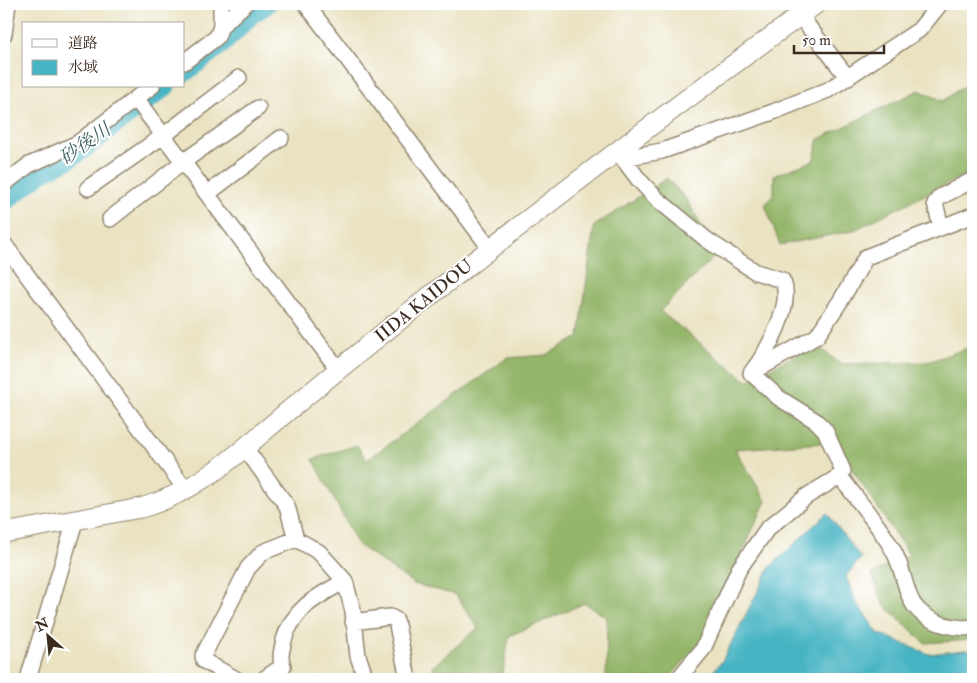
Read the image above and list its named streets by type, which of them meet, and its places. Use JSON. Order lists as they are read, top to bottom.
{
  "streets": {
    "main road": ["IIDA KAIDOU"]
  },
  "water": ["砂後川"],
  "legend": ["道路", "水域"],
  "scale_bar": "50 m",
  "north": "top left"
}
